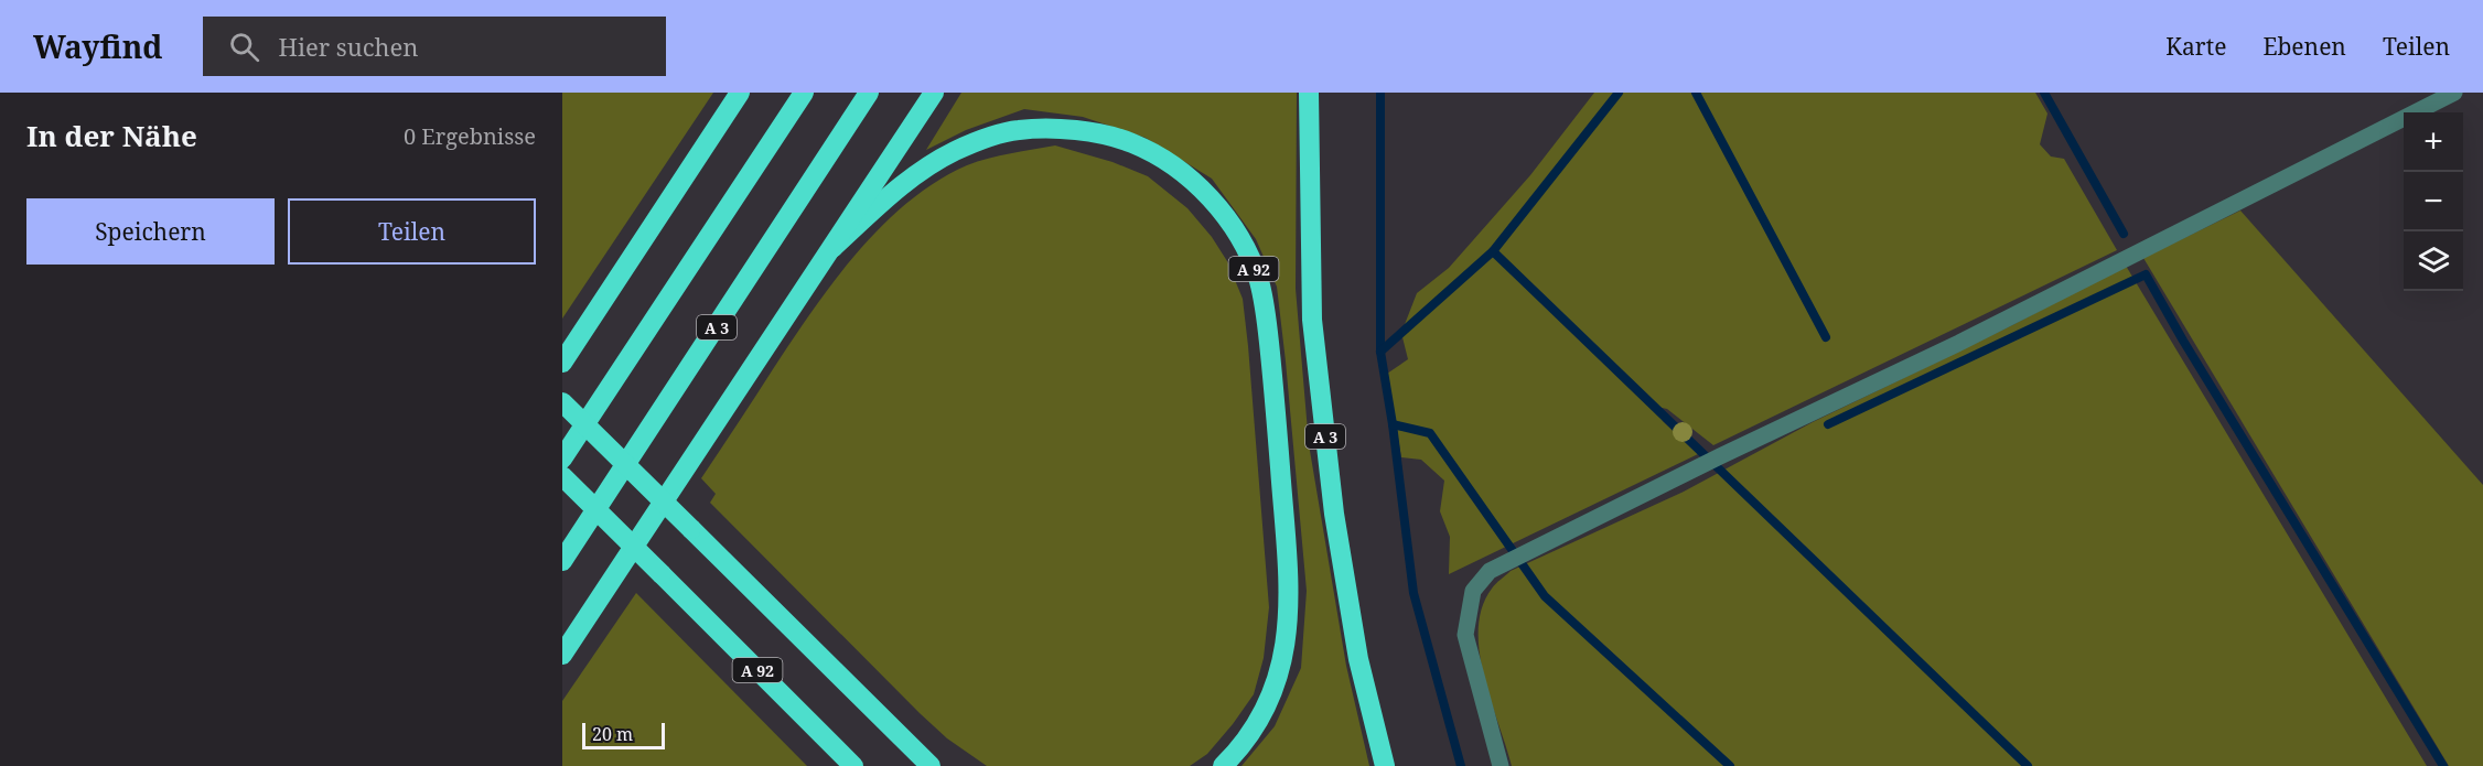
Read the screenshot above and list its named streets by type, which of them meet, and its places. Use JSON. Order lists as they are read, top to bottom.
{
  "streets": {
    "highway": ["A 92", "A 3"]
  },
  "scale_bar": "20 m",
  "page": {
    "header": "Wayfind",
    "search": "Hier suchen",
    "nav": ["Karte", "Ebenen", "Teilen"],
    "heading": ["In der Nähe", "0 Ergebnisse"],
    "map_buttons": ["+", "−"],
    "buttons": ["Speichern", "Teilen"],
    "scale": "20 m"
  }
}
